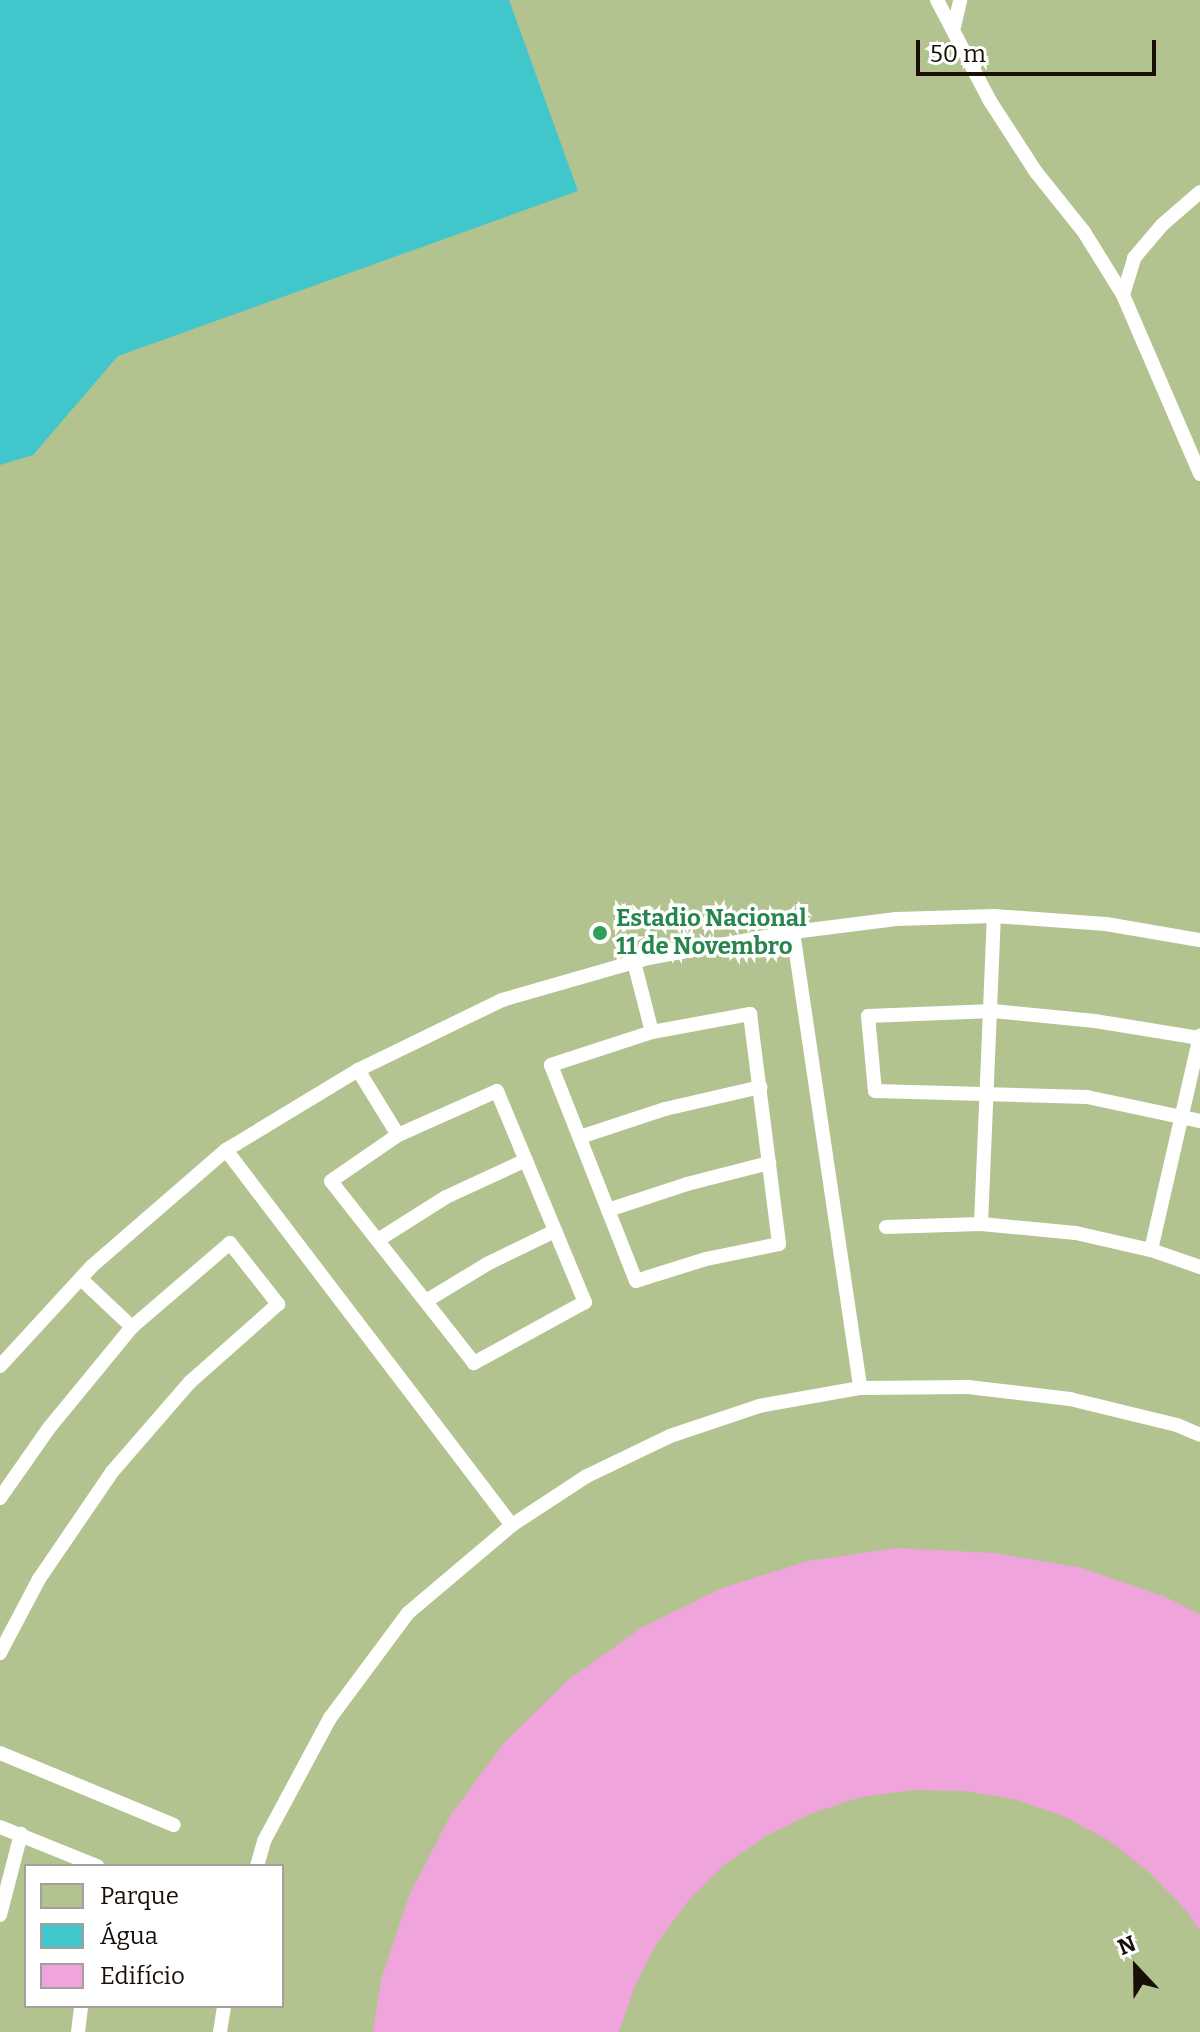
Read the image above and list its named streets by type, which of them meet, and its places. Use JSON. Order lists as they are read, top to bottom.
{
  "places": ["Estadio Nacional 11 de Novembro"],
  "legend": ["Parque", "Água", "Edifício"],
  "scale_bar": "50 m",
  "north": "top"
}
